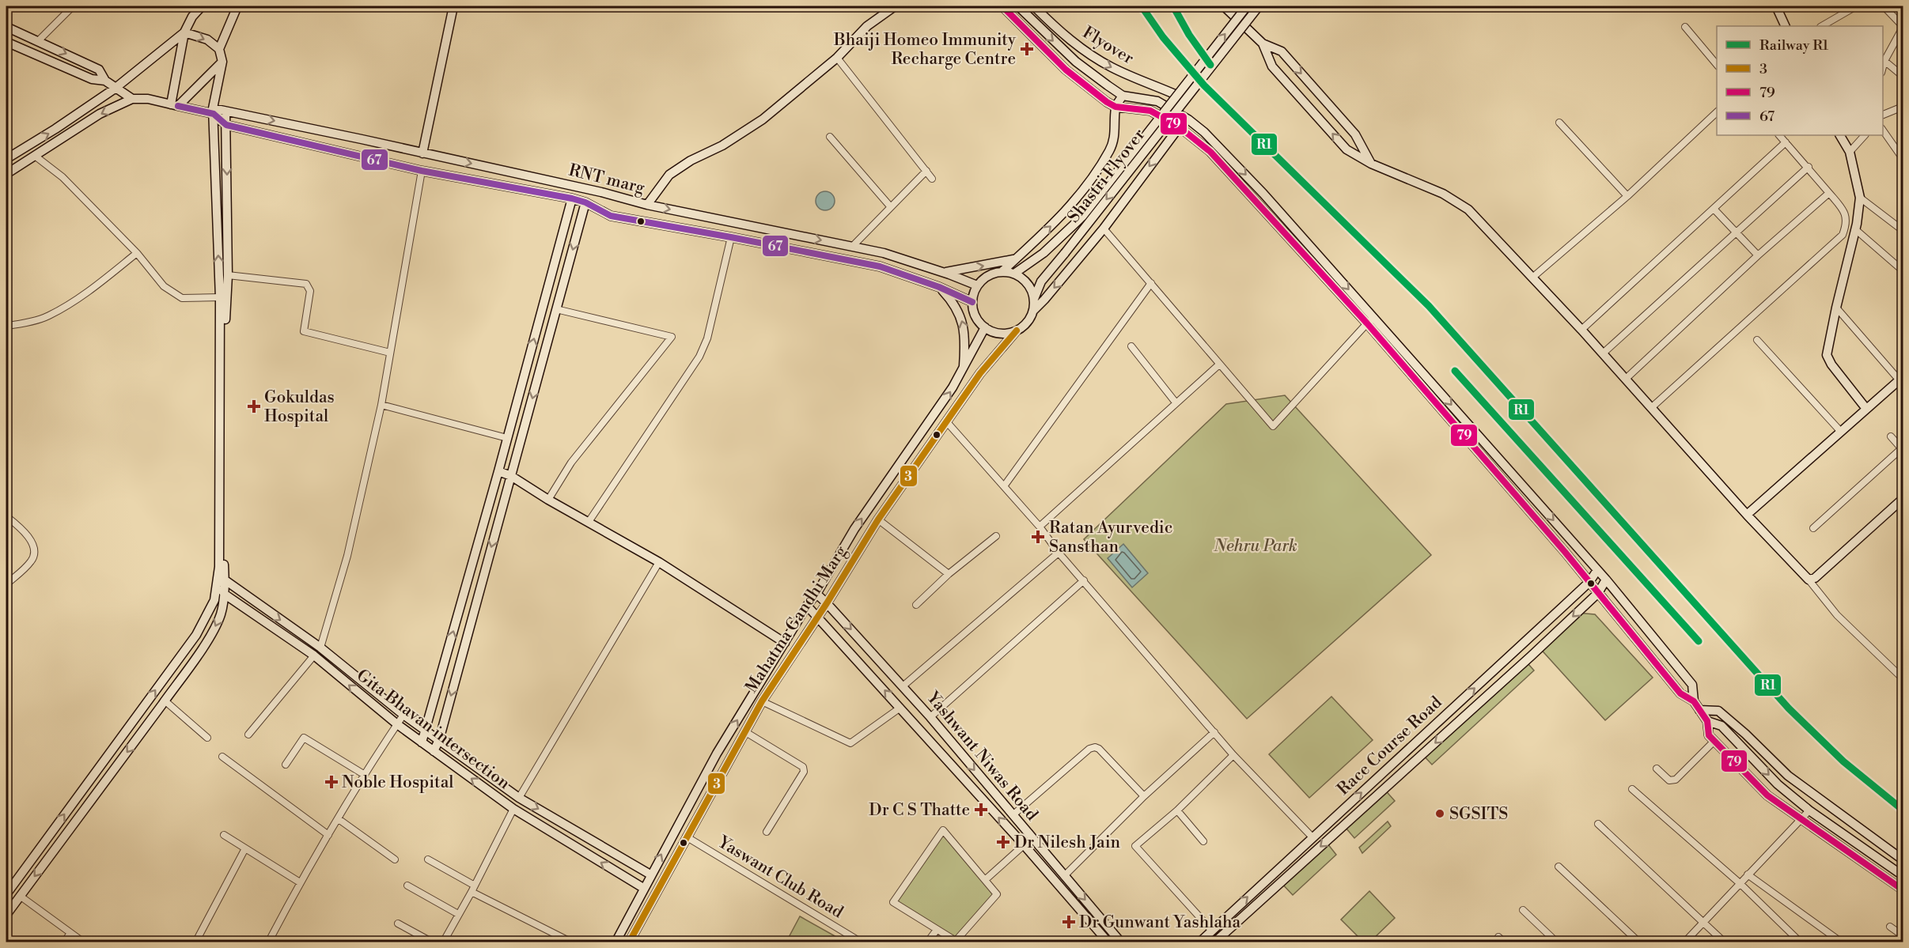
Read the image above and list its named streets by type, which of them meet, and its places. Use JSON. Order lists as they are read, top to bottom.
{
  "streets": {
    "street": [
      "Flyover",
      "Shastri Flyover",
      "RNT marg",
      "Mahatma Gandhi Marg",
      "Gita Bhavan intersection",
      "Race Course Road",
      "Yashwant Niwas Road",
      "Yaswant Club Road"
    ]
  },
  "crossings": [
    ["Flyover", "Shastri Flyover"],
    ["Shastri Flyover", "RNT marg"],
    ["Shastri Flyover", "Mahatma Gandhi Marg"],
    ["RNT marg", "Mahatma Gandhi Marg"],
    ["Mahatma Gandhi Marg", "Gita Bhavan intersection"],
    ["Mahatma Gandhi Marg", "Yashwant Niwas Road"],
    ["Mahatma Gandhi Marg", "Yaswant Club Road"]
  ],
  "parks": ["Nehru Park"],
  "places": {
    "health": [
      "Bhaiji Homeo Immunity Recharge Centre",
      "Gokuldas Hospital",
      "Ratan Ayurvedic Sansthan",
      "Noble Hospital",
      "Dr C S Thatte",
      "Dr Nilesh Jain",
      "Dr Gunwant Yashlaha"
    ],
    "other": ["SGSITS"]
  },
  "lines": [
    "rail line R1",
    "transit line 79",
    "transit line 67",
    "transit line 3"
  ],
  "legend": [
    "Railway R1",
    "3",
    "79",
    "67"
  ]
}
